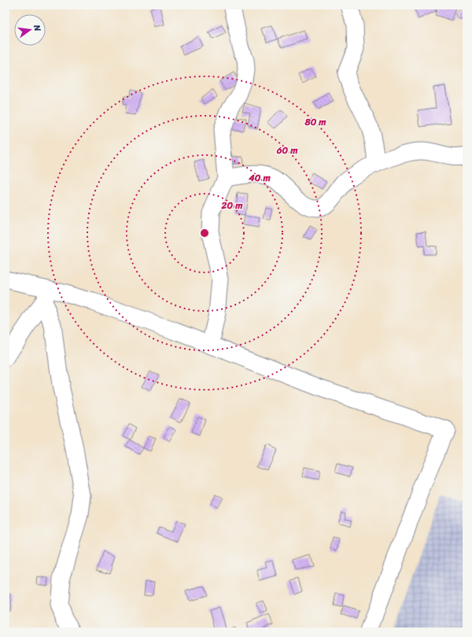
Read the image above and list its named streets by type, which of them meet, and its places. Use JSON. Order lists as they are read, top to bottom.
{
  "north": "right",
  "rings": [
    "80 m",
    "60 m",
    "40 m",
    "20 m"
  ]
}
